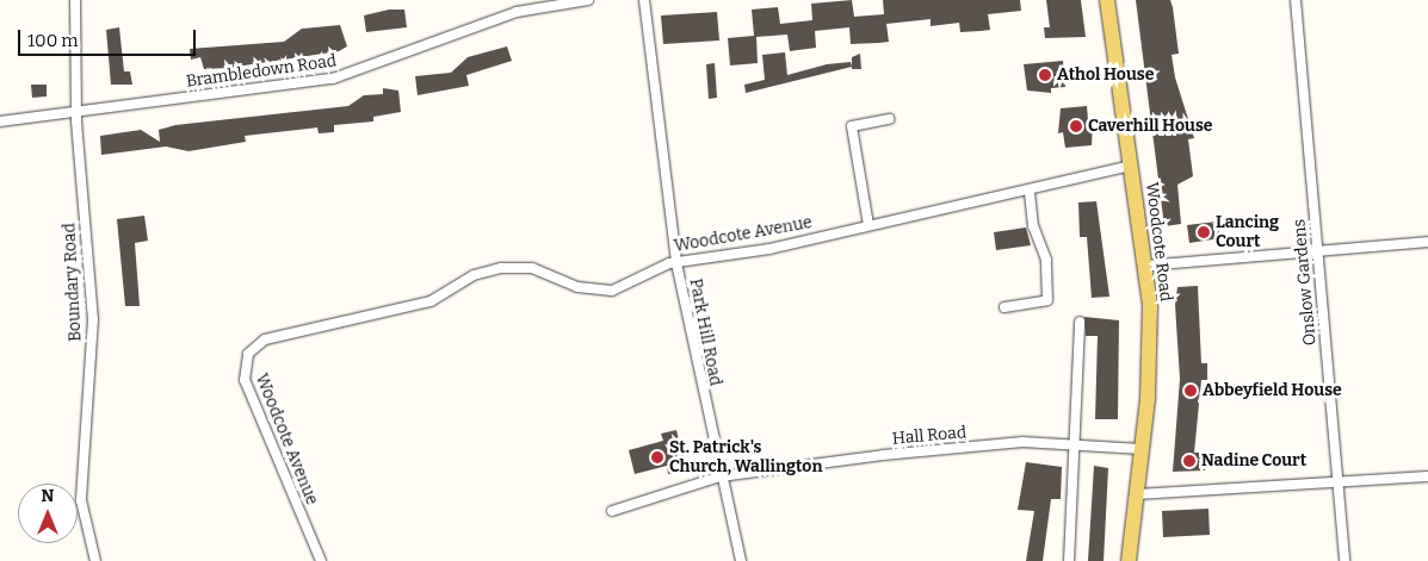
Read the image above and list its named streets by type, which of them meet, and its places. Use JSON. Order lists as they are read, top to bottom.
{
  "streets": {
    "main road": ["Woodcote Road"],
    "street": [
      "Brambledown Road",
      "Woodcote Avenue",
      "Boundary Road",
      "Onslow Gardens",
      "Park Hill Road",
      "Hall Road"
    ]
  },
  "crossings": [
    ["Brambledown Road", "Boundary Road"],
    ["Woodcote Avenue", "Woodcote Road"],
    ["Woodcote Avenue", "Park Hill Road"],
    ["Woodcote Road", "Hall Road"],
    ["Park Hill Road", "Hall Road"]
  ],
  "places": [
    "Athol House",
    "Caverhill House",
    "Lancing Court",
    "Abbeyfield House",
    "St. Patrick's Church, Wallington",
    "Nadine Court"
  ],
  "scale_bar": "100 m",
  "north": "top"
}
